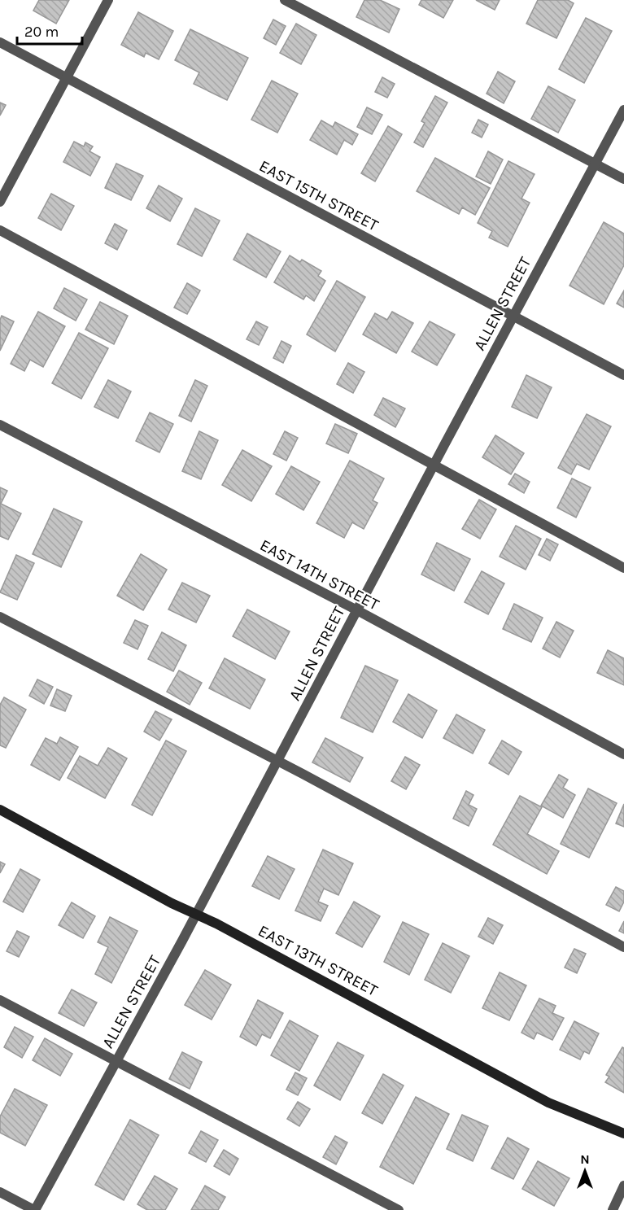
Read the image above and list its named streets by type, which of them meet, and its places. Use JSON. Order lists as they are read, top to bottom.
{
  "streets": {
    "street": [
      "EAST 15TH STREET",
      "ALLEN STREET",
      "EAST 14TH STREET",
      "EAST 13TH STREET"
    ]
  },
  "crossings": [
    ["EAST 15TH STREET", "ALLEN STREET"],
    ["ALLEN STREET", "EAST 14TH STREET"],
    ["ALLEN STREET", "EAST 13TH STREET"]
  ],
  "scale_bar": "20 m",
  "north": "top"
}
